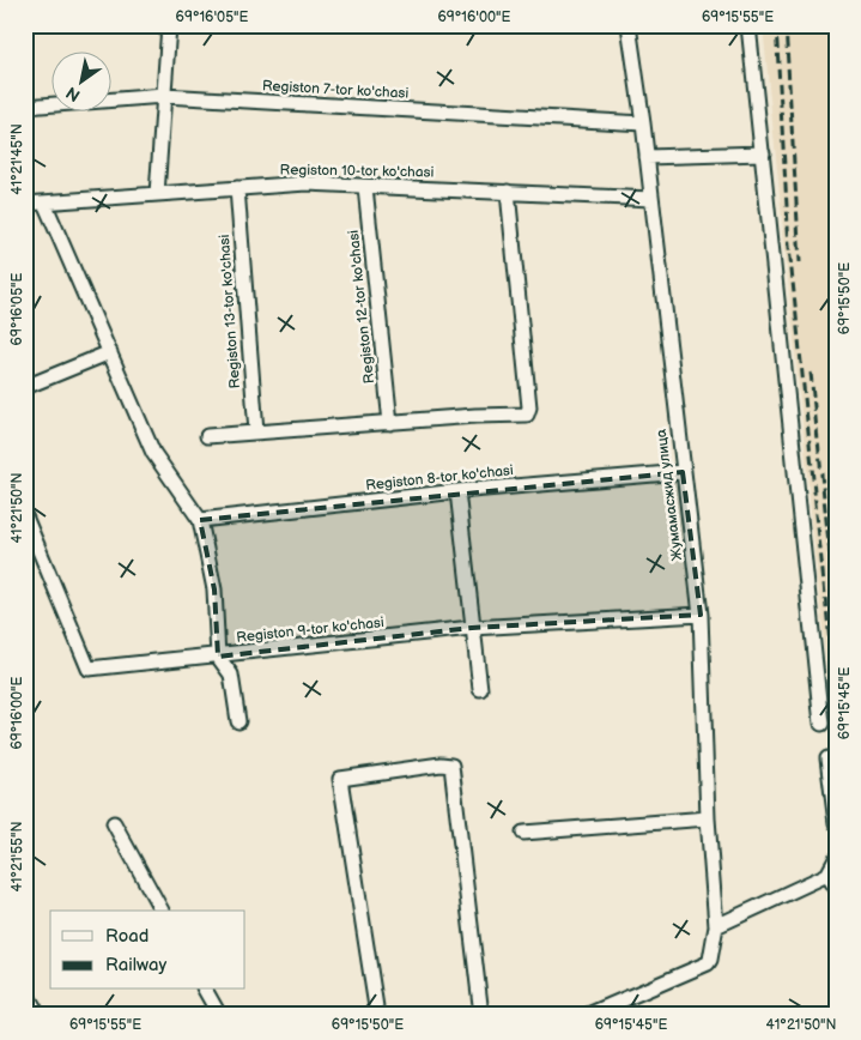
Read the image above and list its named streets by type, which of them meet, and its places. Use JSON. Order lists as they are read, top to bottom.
{
  "streets": {
    "street": [
      "Registon 7-tor ko'chasi",
      "Registon 10-tor ko'chasi",
      "Registon 12-tor ko'chasi",
      "Registon 13-tor ko'chasi",
      "Registon 8-tor ko'chasi",
      "Жумамасжид улица",
      "Registon 9-tor ko'chasi"
    ]
  },
  "crossings": [
    ["Registon 7-tor ko'chasi", "Жумамасжид улица"],
    ["Registon 10-tor ko'chasi", "Registon 12-tor ko'chasi"],
    ["Registon 10-tor ko'chasi", "Registon 13-tor ko'chasi"],
    ["Registon 10-tor ko'chasi", "Жумамасжид улица"],
    ["Registon 8-tor ko'chasi", "Жумамасжид улица"],
    ["Жумамасжид улица", "Registon 9-tor ko'chasi"]
  ],
  "legend": ["Road", "Railway"],
  "north": "bottom left",
  "coordinates": [
    "69°16'05\"E",
    "69°16'00\"E",
    "69°15'55\"E",
    "41°21'45\"N",
    "69°15'50\"E",
    "41°21'50\"N",
    "69°15'45\"E",
    "41°21'55\"N"
  ]
}
